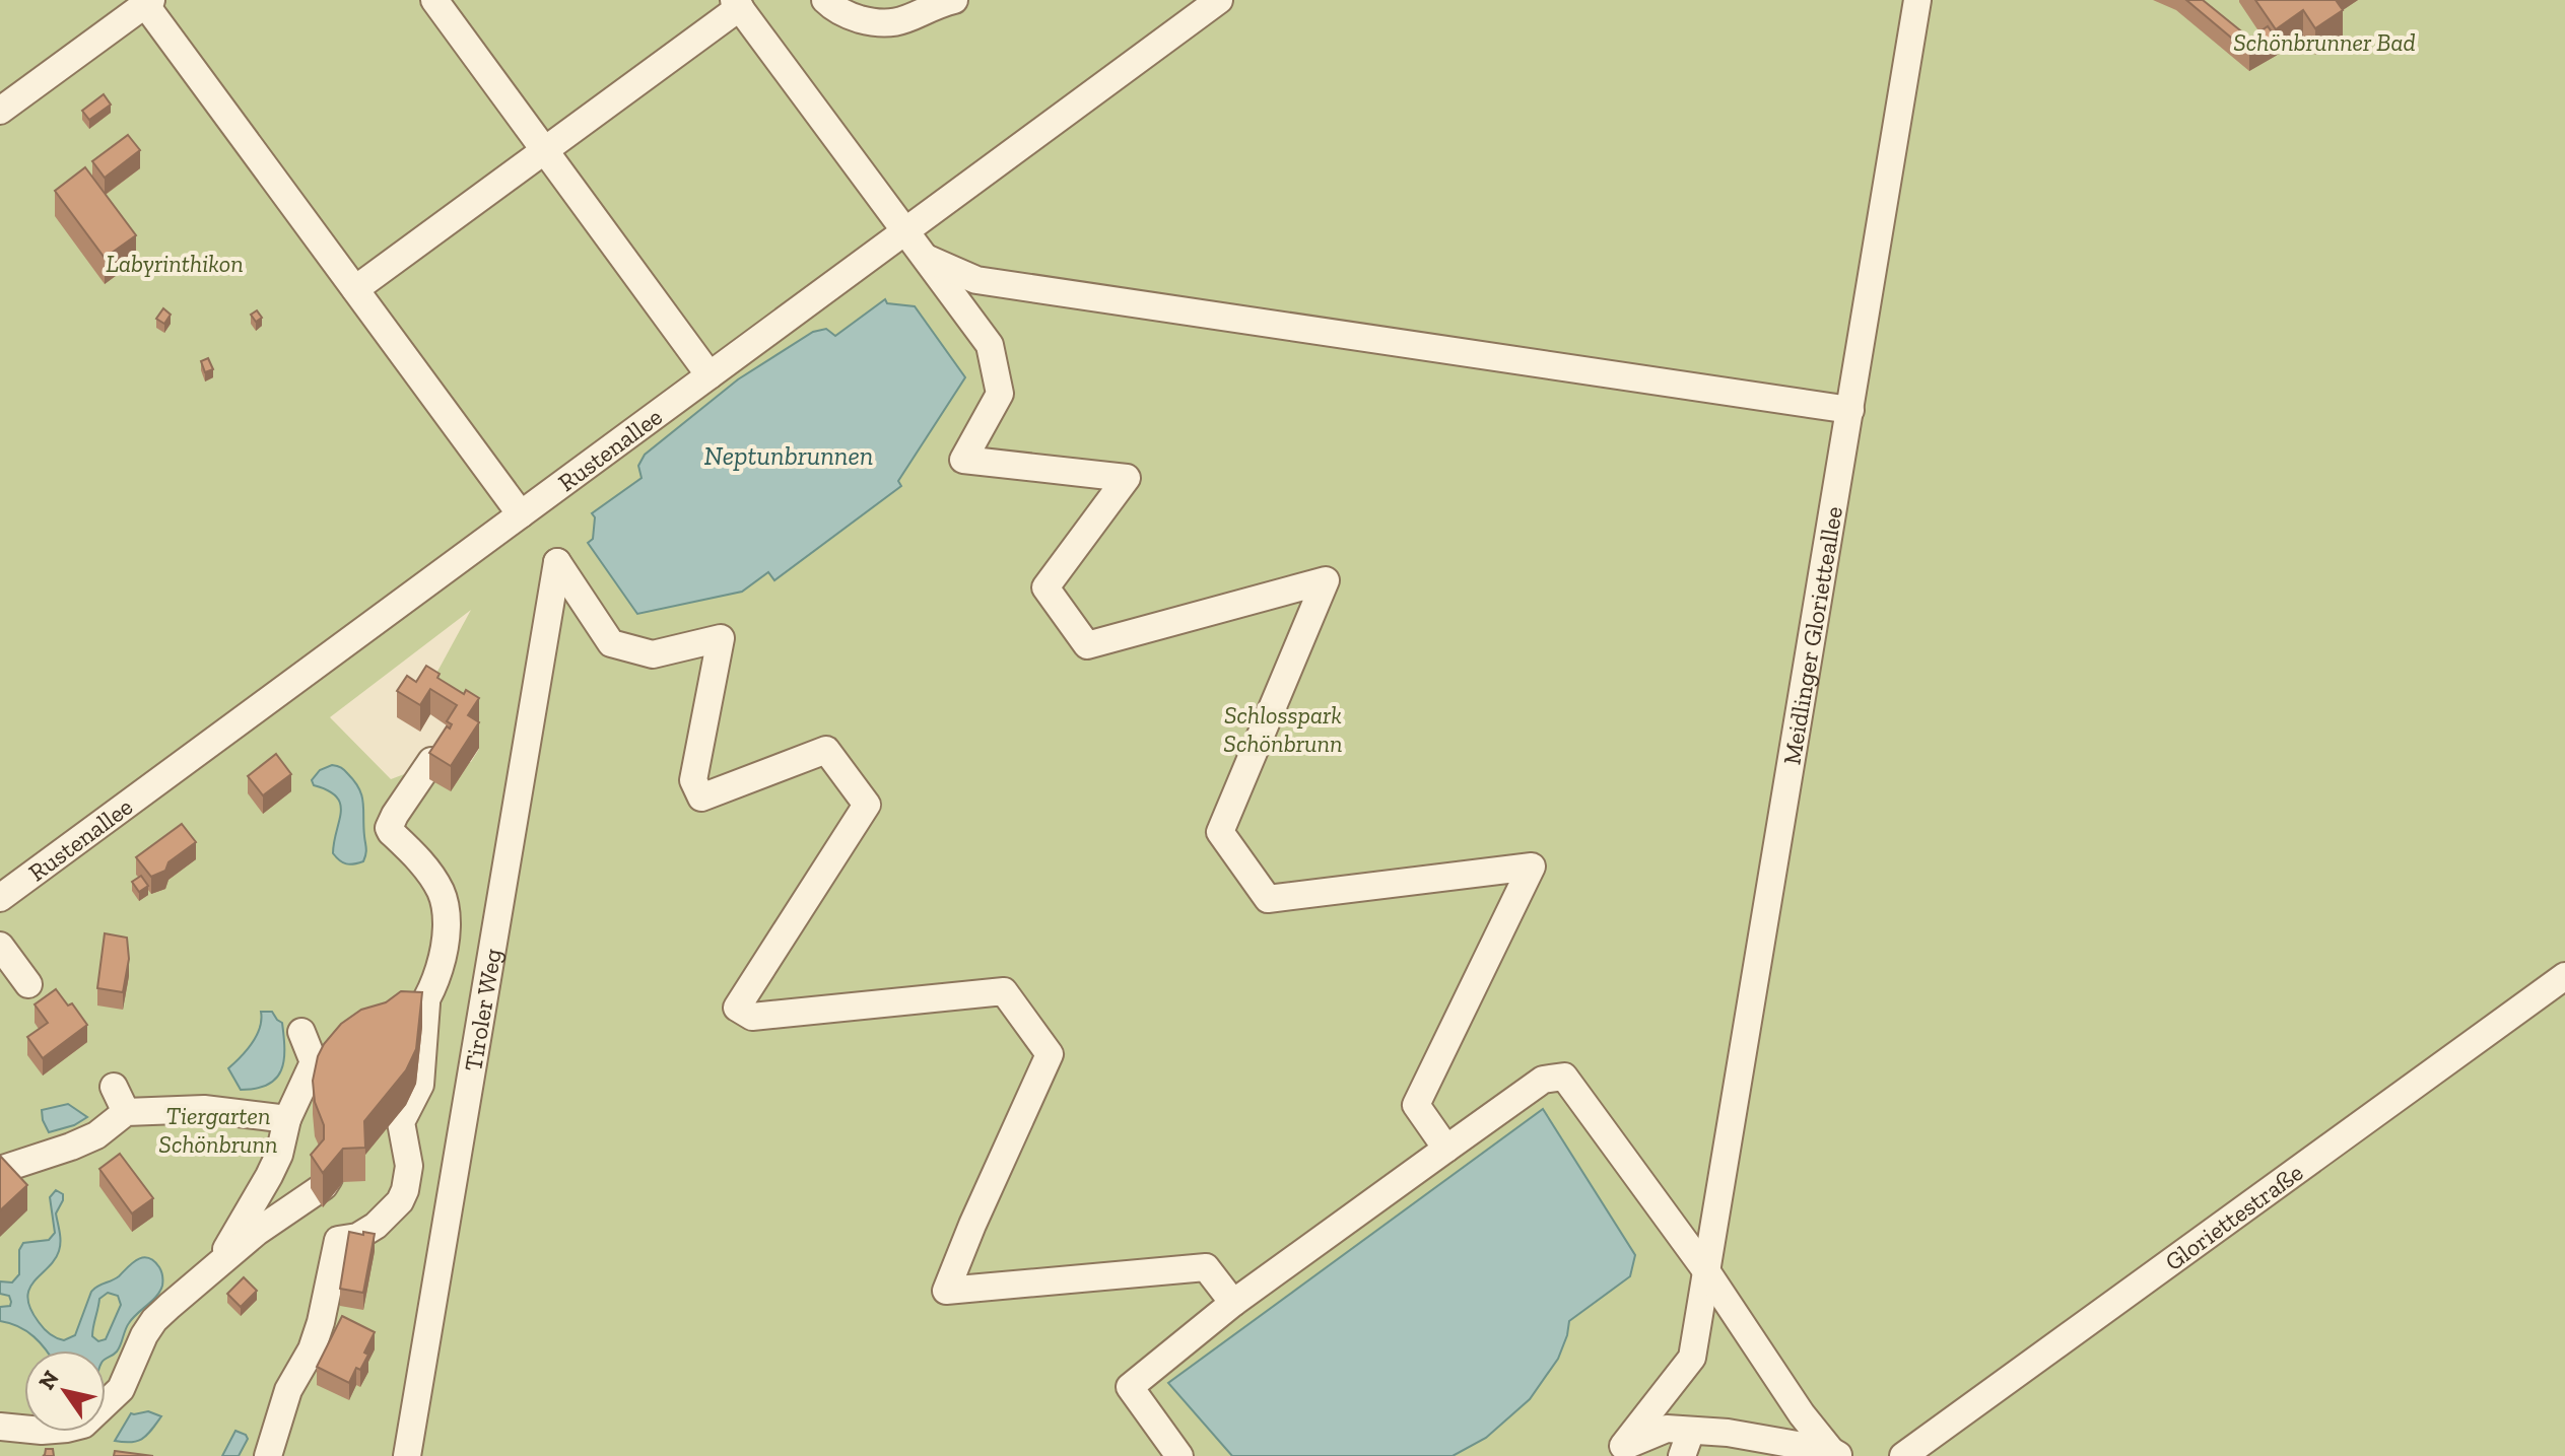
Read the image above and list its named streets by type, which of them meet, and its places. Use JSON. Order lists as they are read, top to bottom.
{
  "streets": {
    "street": [
      "Rustenallee",
      "Meidlinger Glorietteallee",
      "Tiroler Weg",
      "Gloriettestraße"
    ]
  },
  "water": ["Neptunbrunnen"],
  "parks": [
    "Schönbrunner Bad",
    "Labyrinthikon",
    "Schlosspark Schönbrunn",
    "Tiergarten Schönbrunn"
  ],
  "north": "top left"
}
